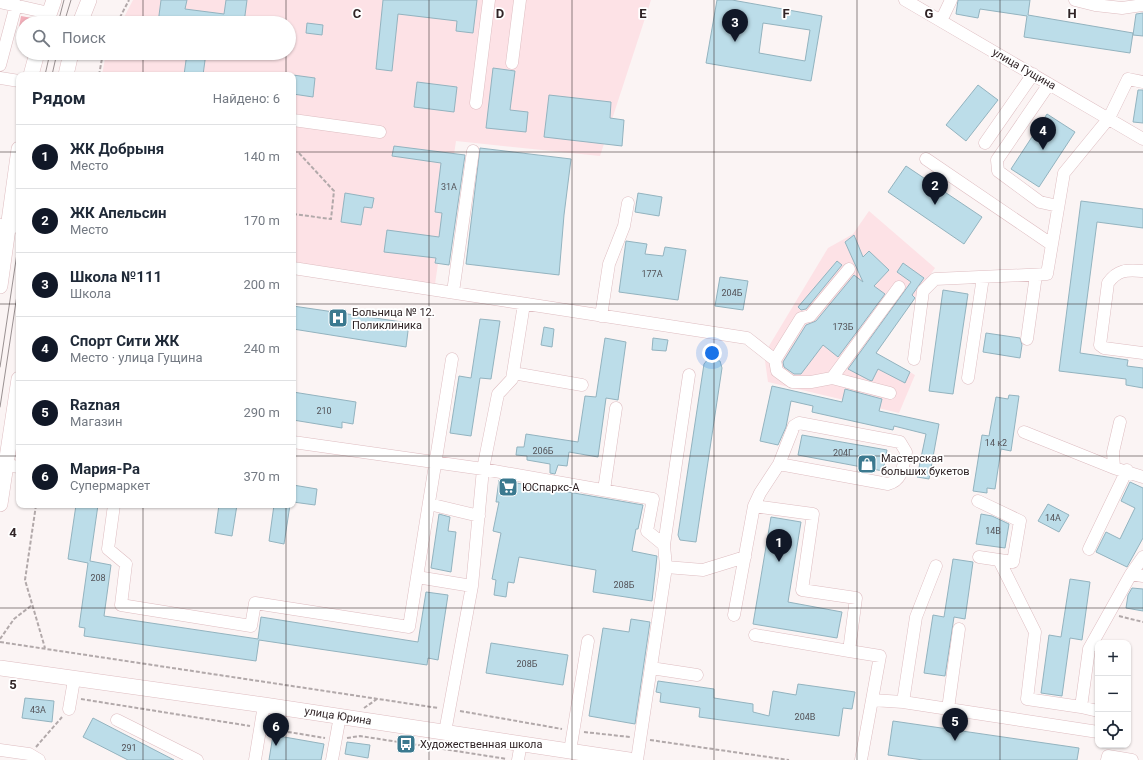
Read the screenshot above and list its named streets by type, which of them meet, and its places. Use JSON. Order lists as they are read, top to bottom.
{
  "streets": {
    "main road": ["улица Юрина"],
    "street": ["улица Гущина"]
  },
  "places": {
    "hospital": ["Больница № 12. Поликлиника"],
    "shop": ["Мастерская больших букетов"],
    "supermarket": ["ЮСпаркс-А"],
    "bus stop": ["Художественная школа"]
  },
  "house_numbers": [
    "31А",
    "177А",
    "204Б",
    "173Б",
    "210",
    "14 к2",
    "206Б",
    "204Г",
    "14А",
    "14В",
    "208",
    "208Б",
    "208Б",
    "43А",
    "204В",
    "291"
  ],
  "page": {
    "pins": [
      "3",
      "4",
      "2",
      "1",
      "5",
      "6"
    ],
    "search": "Поиск",
    "heading": ["Рядом", "Найдено: 6"],
    "list": [
      {
        "mark": "1",
        "name": "ЖК Добрыня",
        "note": "Место",
        "value": "140 m"
      },
      {
        "mark": "2",
        "name": "ЖК Апельсин",
        "note": "Место",
        "value": "170 m"
      },
      {
        "mark": "3",
        "name": "Школа №111",
        "note": "Школа",
        "value": "200 m"
      },
      {
        "mark": "4",
        "name": "Спорт Сити ЖК",
        "note": "Место · улица Гущина",
        "value": "240 m"
      },
      {
        "mark": "5",
        "name": "Raznaя",
        "note": "Магазин",
        "value": "290 m"
      },
      {
        "mark": "6",
        "name": "Мария-Ра",
        "note": "Супермаркет",
        "value": "370 m"
      }
    ],
    "map_buttons": ["+", "−"]
  },
  "grid": {
    "columns": [
      "C",
      "D",
      "E",
      "F",
      "G",
      "H"
    ],
    "rows": ["4", "5"]
  }
}
